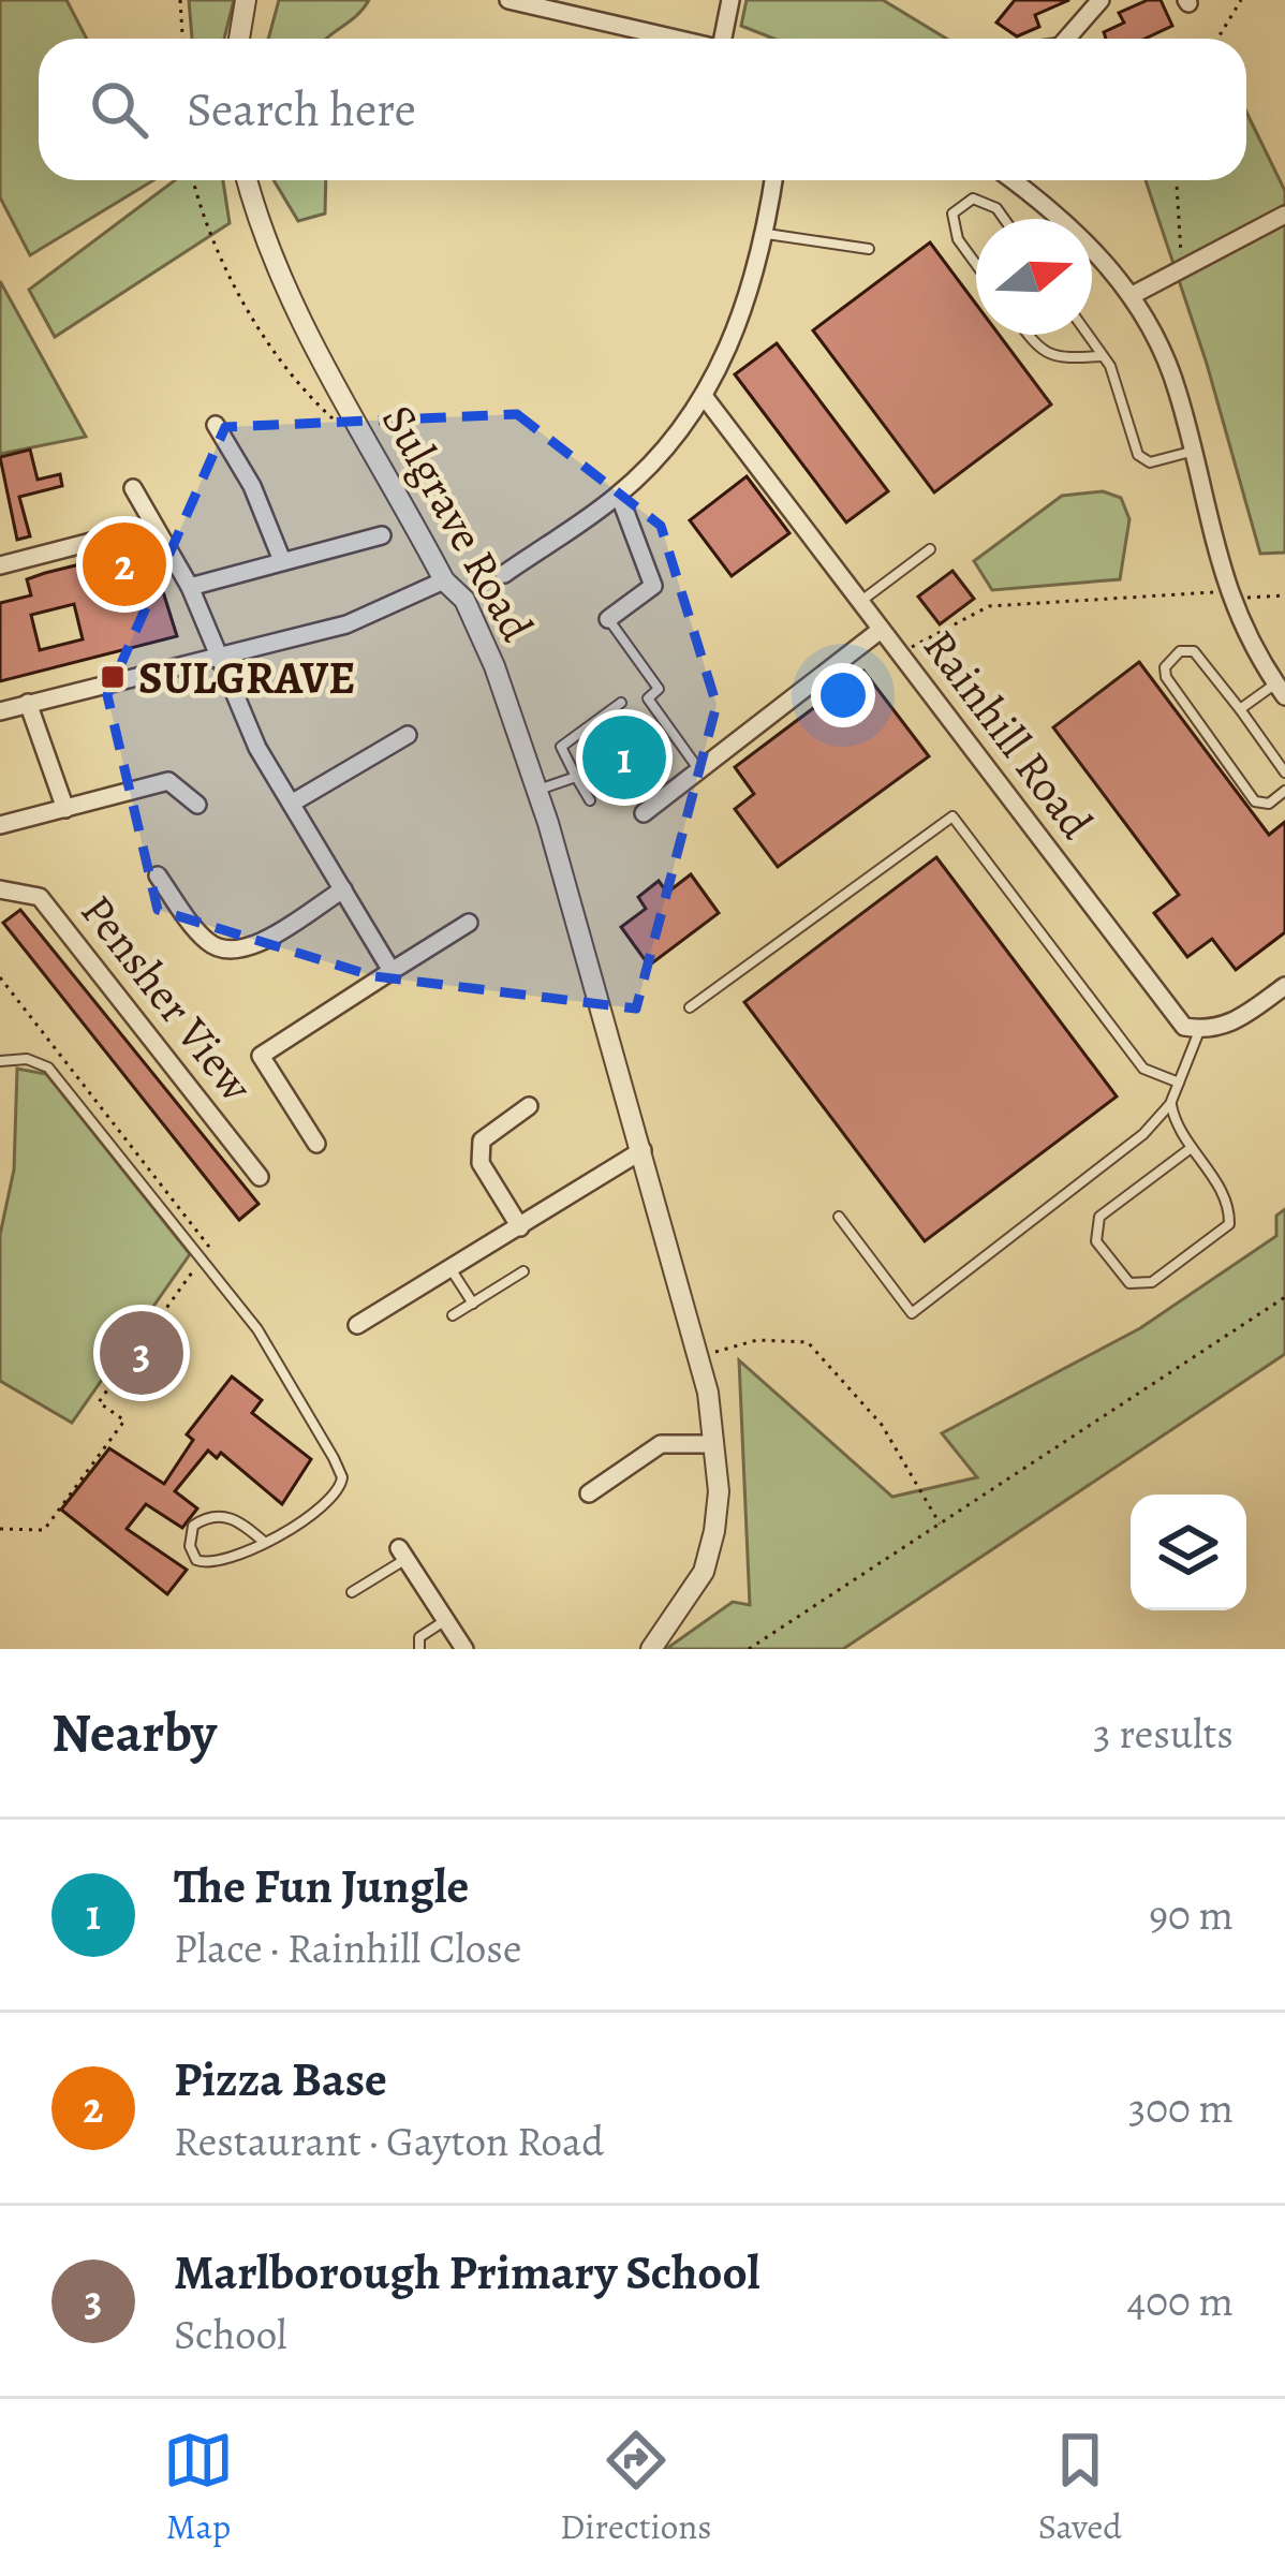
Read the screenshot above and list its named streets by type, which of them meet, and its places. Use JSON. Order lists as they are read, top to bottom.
{
  "streets": {
    "street": ["Sulgrave Road", "Rainhill Road", "Pensher View"]
  },
  "places": {
    "transit": ["SULGRAVE"]
  },
  "north": "right",
  "page": {
    "search": "Search here",
    "pins": ["2", "1", "3"],
    "heading": ["Nearby", "3 results"],
    "list": [
      {
        "mark": "1",
        "name": "The Fun Jungle",
        "note": "Place · Rainhill Close",
        "value": "90 m"
      },
      {
        "mark": "2",
        "name": "Pizza Base",
        "note": "Restaurant · Gayton Road",
        "value": "300 m"
      },
      {
        "mark": "3",
        "name": "Marlborough Primary School",
        "note": "School",
        "value": "400 m"
      }
    ],
    "nav": ["Map", "Directions", "Saved"]
  }
}
